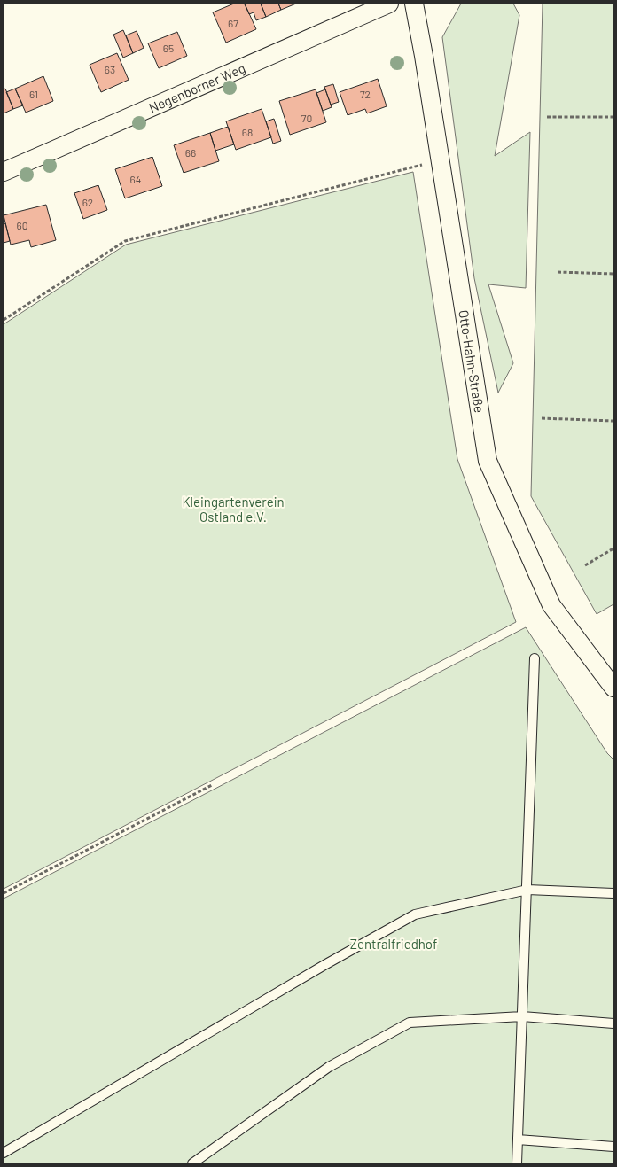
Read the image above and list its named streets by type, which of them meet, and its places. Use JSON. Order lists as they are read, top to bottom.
{
  "streets": {
    "street": ["Negenborner Weg", "Otto-Hahn-Straße"]
  },
  "parks": ["Kleingartenverein Ostland e.V.", "Zentralfriedhof"],
  "house_numbers": [
    "67",
    "65",
    "63",
    "61",
    "72",
    "70",
    "68",
    "66",
    "64",
    "62",
    "60"
  ]
}
